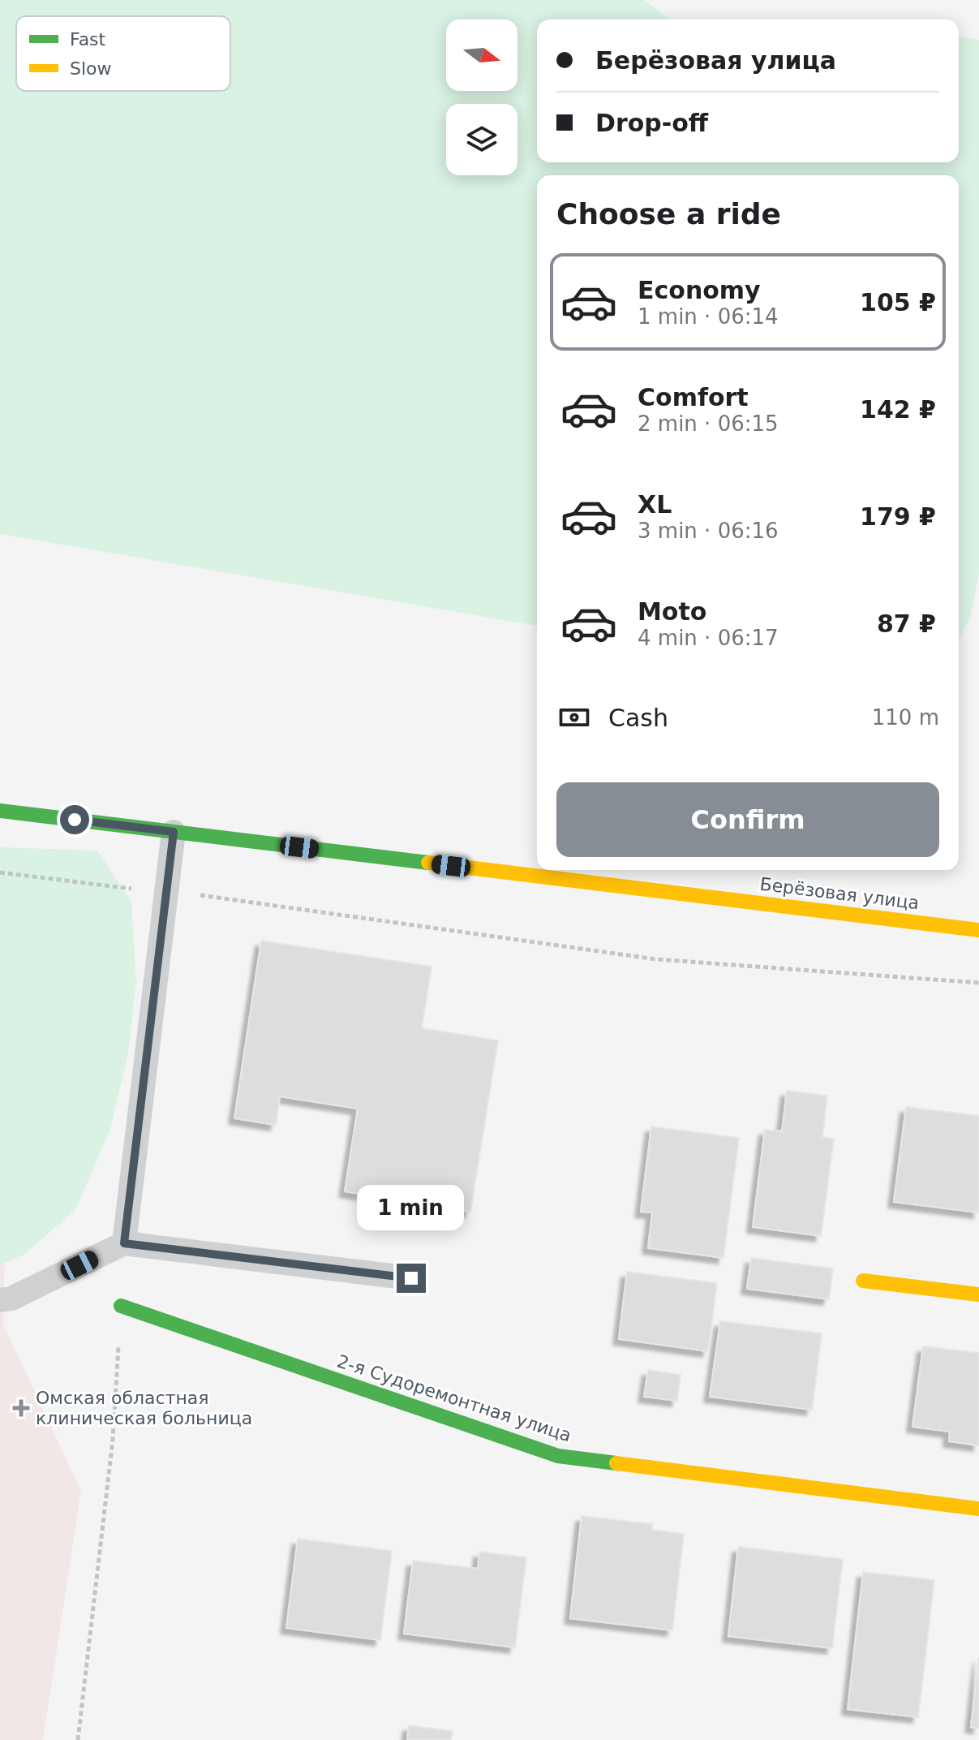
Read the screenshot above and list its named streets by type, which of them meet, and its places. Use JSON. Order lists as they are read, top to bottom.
{
  "streets": {
    "street": ["Берёзовая улица", "2-я Судоремонтная улица"]
  },
  "places": {
    "health": ["Омская областная клиническая больница"]
  },
  "legend": ["Fast", "Slow"],
  "north": "right",
  "page": {
    "banner": ["Берёзовая улица", "Drop-off"],
    "heading": "Choose a ride",
    "list": [
      {
        "name": "Economy",
        "note": "1 min · 06:14",
        "value": "105 ₽"
      },
      {
        "name": "Comfort",
        "note": "2 min · 06:15",
        "value": "142 ₽"
      },
      {
        "name": "XL",
        "note": "3 min · 06:16",
        "value": "179 ₽"
      },
      {
        "name": "Moto",
        "note": "4 min · 06:17",
        "value": "87 ₽"
      }
    ],
    "pay": ["Cash", "110 m"],
    "buttons": "Confirm",
    "bubble": "1 min"
  }
}
